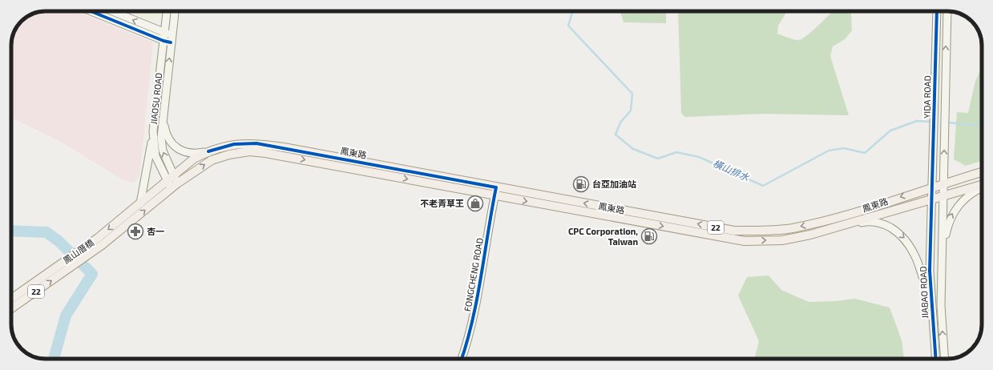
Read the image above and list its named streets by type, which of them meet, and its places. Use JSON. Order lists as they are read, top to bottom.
{
  "streets": {
    "main road": ["鳳東路", "22", "鳳山厝橋"],
    "street": [
      "YIDA ROAD",
      "JIAOSU ROAD",
      "FONGCHENG ROAD",
      "JIABAO ROAD"
    ]
  },
  "crossings": [
    ["YIDA ROAD", "鳳東路"],
    ["YIDA ROAD", "22"],
    ["YIDA ROAD", "JIABAO ROAD"],
    ["JIAOSU ROAD", "鳳東路"],
    ["鳳東路", "22"],
    ["鳳東路", "鳳山厝橋"],
    ["鳳東路", "FONGCHENG ROAD"],
    ["鳳東路", "JIABAO ROAD"],
    ["22", "鳳山厝橋"],
    ["22", "JIABAO ROAD"]
  ],
  "water": ["橫山排水"],
  "places": {
    "fuel station": ["台亞加油站", "CPC Corporation, Taiwan"],
    "shop": ["不老青草王"],
    "pharmacy": ["杏一"]
  }
}
